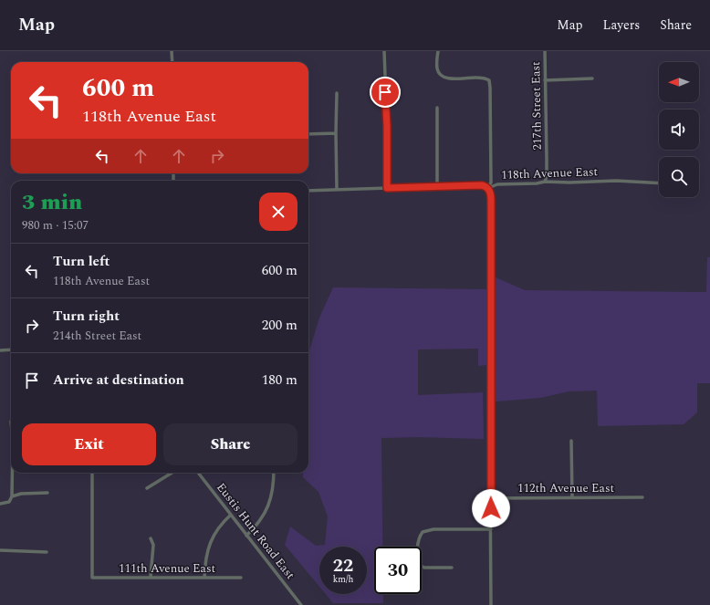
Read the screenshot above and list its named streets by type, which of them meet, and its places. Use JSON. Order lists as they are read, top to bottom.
{
  "streets": {
    "street": [
      "217th Street East",
      "118th Avenue East",
      "112th Avenue East",
      "Eustis Hunt Road East",
      "111th Avenue East"
    ]
  },
  "crossings": [
    ["217th Street East", "118th Avenue East"]
  ],
  "north": "left",
  "page": {
    "header": "Map",
    "nav": ["Map", "Layers", "Share"],
    "turn": ["600 m", "118th Avenue East"],
    "heading": ["3 min", "980 m · 15:07"],
    "list": [
      {
        "name": "Turn left",
        "note": "118th Avenue East",
        "value": "600 m"
      },
      {
        "name": "Turn right",
        "note": "214th Street East",
        "value": "200 m"
      },
      {
        "name": "Arrive at destination",
        "value": "180 m"
      }
    ],
    "buttons": ["Exit", "Share"],
    "speed": "22 km/h",
    "limit": "30"
  }
}
